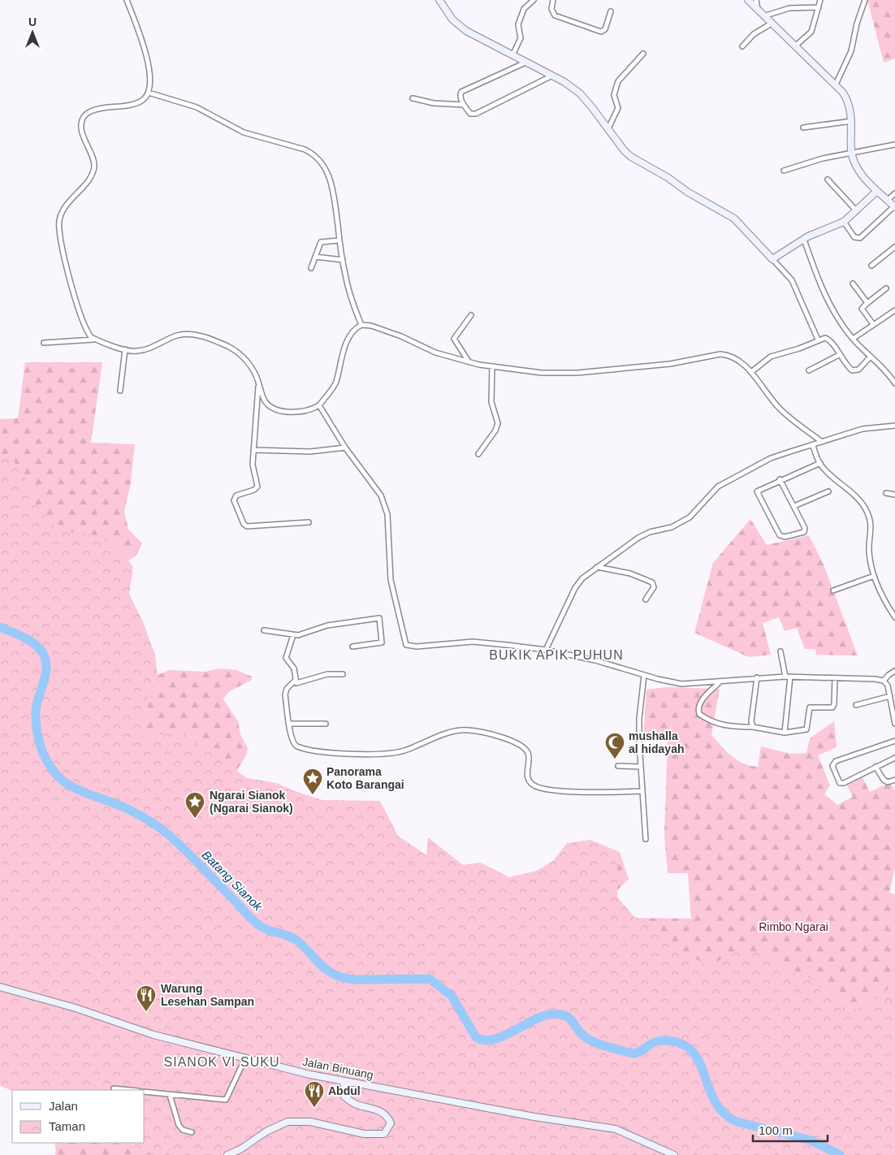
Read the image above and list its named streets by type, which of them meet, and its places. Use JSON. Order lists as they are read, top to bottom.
{
  "streets": {
    "street": ["Jalan Binuang"]
  },
  "districts": ["BUKIK APIK PUHUN", "SIANOK VI SUKU"],
  "water": ["Batang Sianok"],
  "parks": ["Rimbo Ngarai"],
  "places": {
    "mosque": ["mushalla al hidayah"],
    "place": ["Panorama Koto Barangai", "Ngarai Sianok (Ngarai Sianok)"],
    "restaurant": ["Warung Lesehan Sampan", "Abdul"]
  },
  "legend": ["Jalan", "Taman"],
  "scale_bar": "100 m",
  "north": "top"
}
